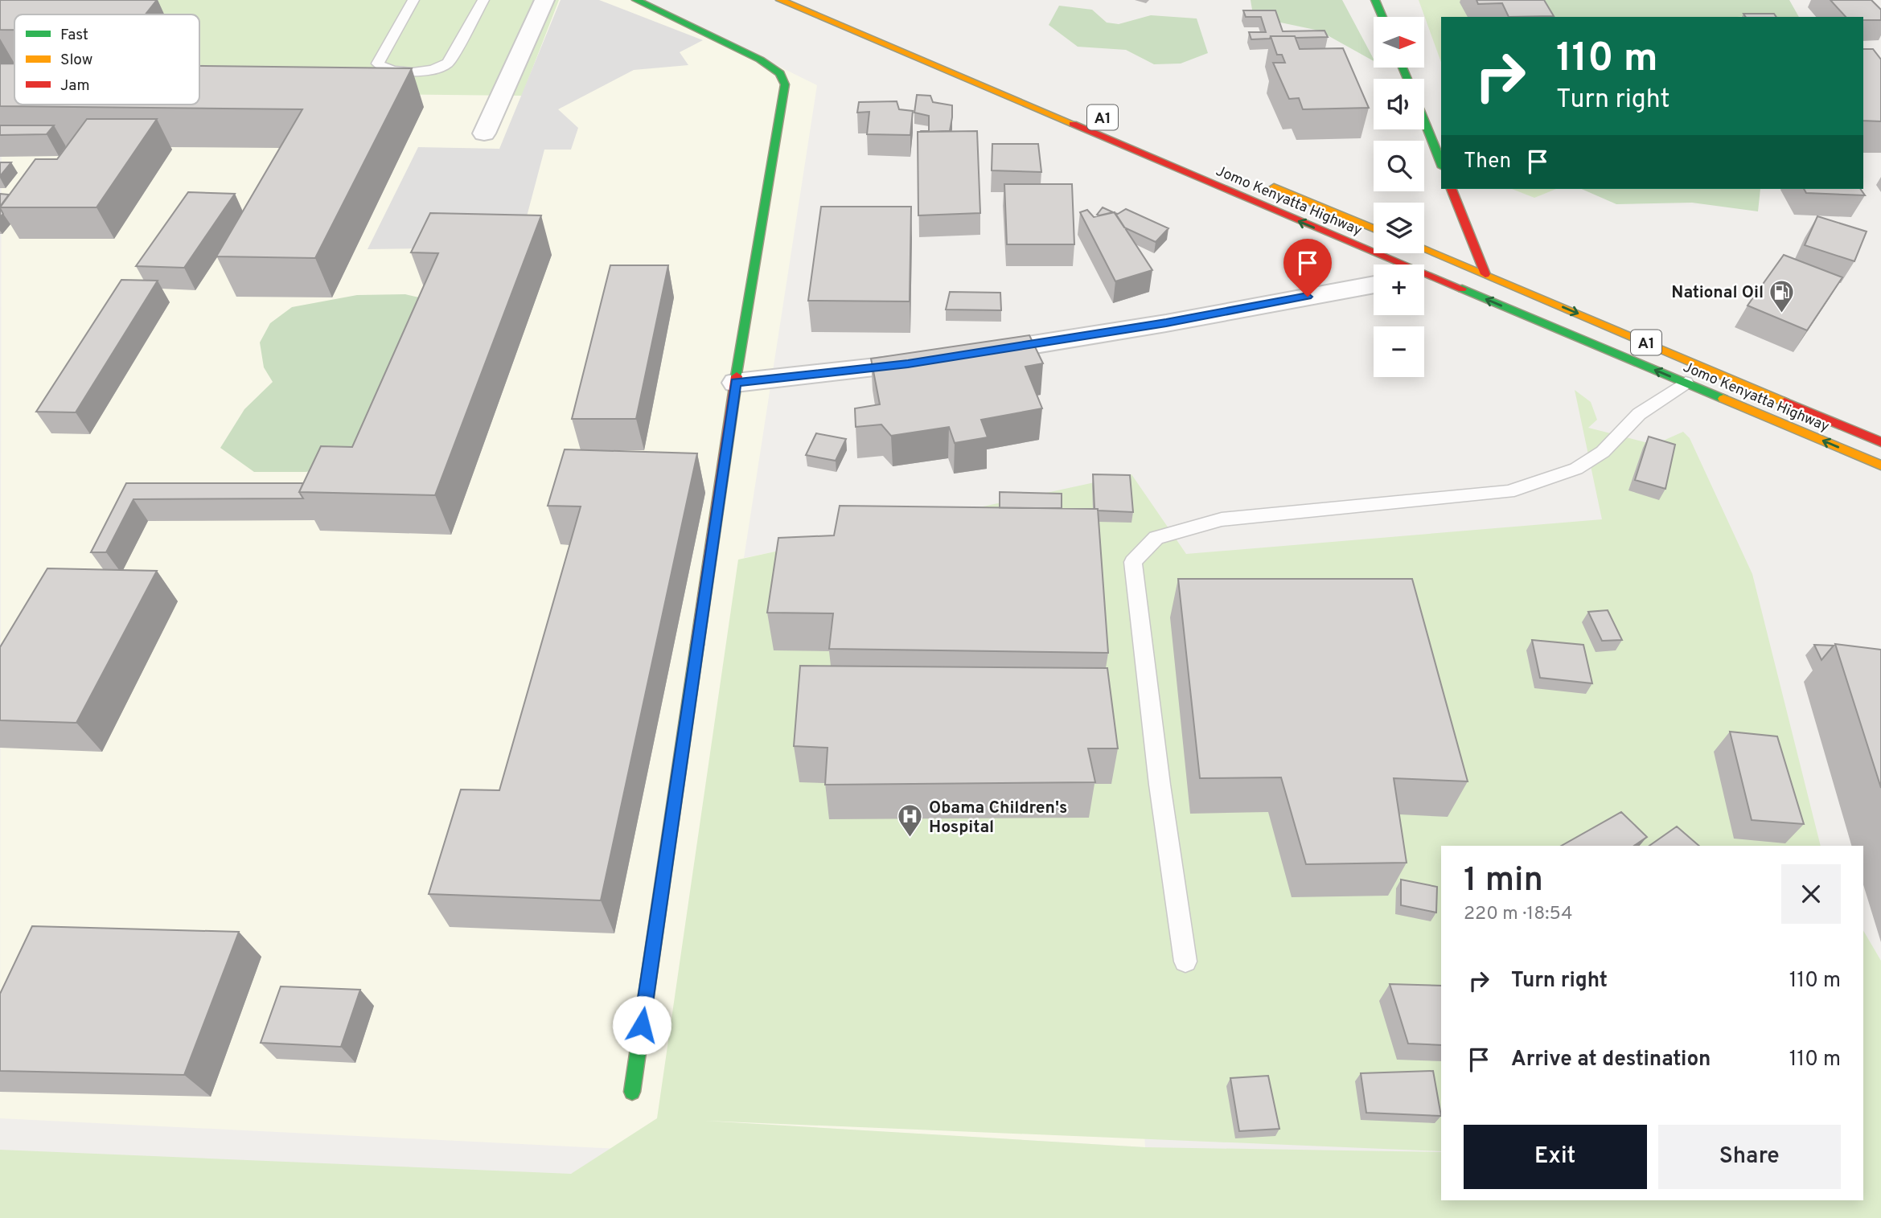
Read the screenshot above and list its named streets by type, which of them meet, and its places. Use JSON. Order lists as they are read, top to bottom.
{
  "streets": {
    "main road": ["A1", "Jomo Kenyatta Highway"]
  },
  "places": {
    "fuel station": ["National Oil"],
    "hospital": ["Obama Children's Hospital"]
  },
  "legend": ["Fast", "Slow", "Jam"],
  "north": "right",
  "page": {
    "map_buttons": ["+", "−"],
    "turn": ["110 m", "Turn right"],
    "then": "Then",
    "heading": ["1 min", "220 m · 18:54"],
    "list": [
      {
        "name": "Turn right",
        "value": "110 m"
      },
      {
        "name": "Arrive at destination",
        "value": "110 m"
      }
    ],
    "buttons": ["Exit", "Share"]
  }
}
